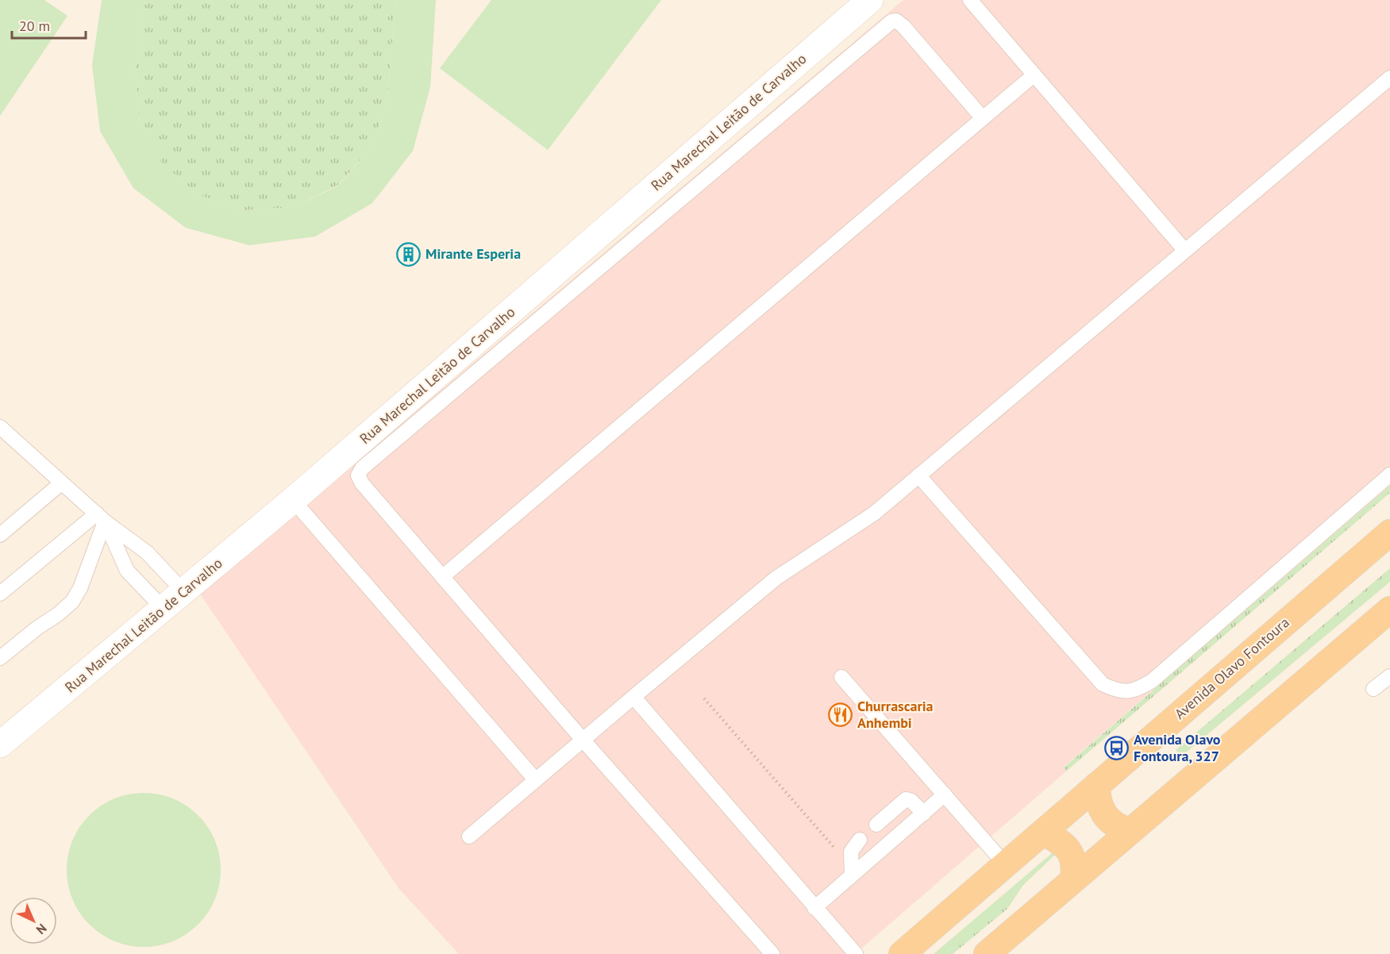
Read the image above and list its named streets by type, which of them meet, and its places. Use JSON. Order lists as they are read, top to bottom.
{
  "streets": {
    "main road": ["Avenida Olavo Fontoura"],
    "street": ["Rua Marechal Leitão de Carvalho"]
  },
  "places": {
    "building": ["Mirante Esperia"],
    "restaurant": ["Churrascaria Anhembi"],
    "bus stop": ["Avenida Olavo Fontoura, 327"]
  },
  "scale_bar": "20 m",
  "north": "bottom right"
}
